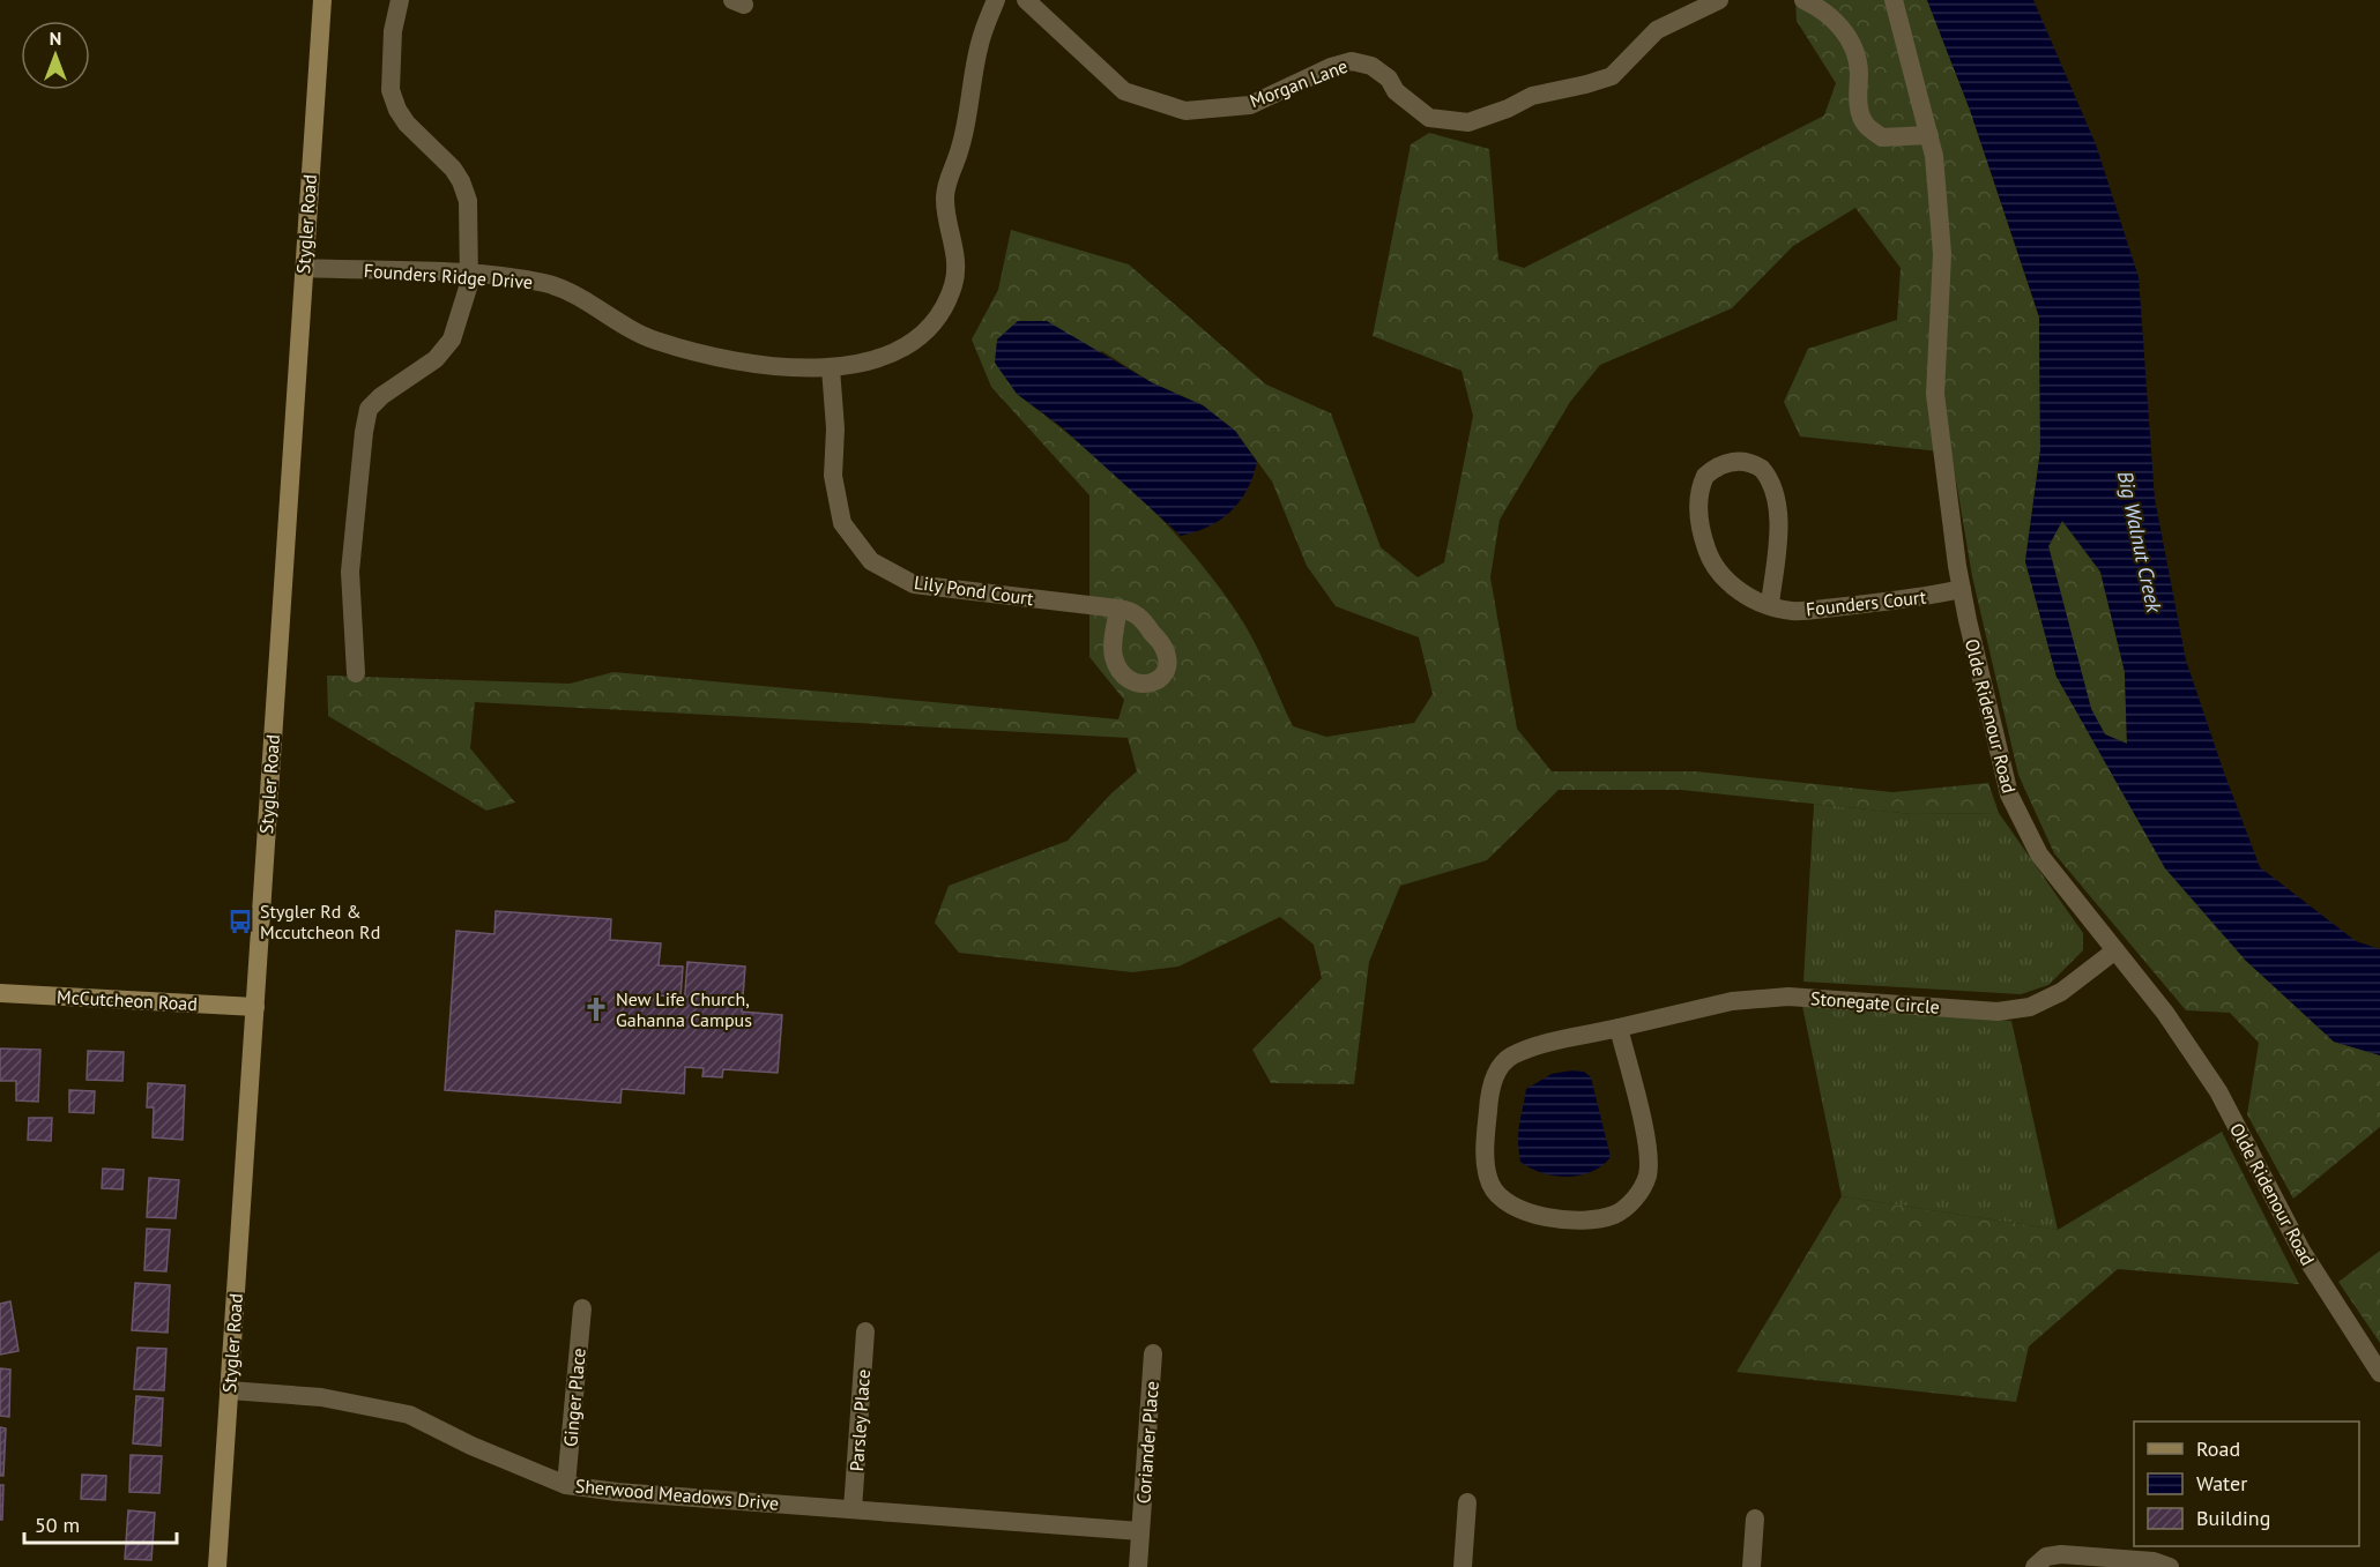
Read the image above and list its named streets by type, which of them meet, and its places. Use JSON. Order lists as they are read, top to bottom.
{
  "streets": {
    "main road": ["Stygler Road", "McCutcheon Road"],
    "street": [
      "Morgan Lane",
      "Founders Ridge Drive",
      "Lily Pond Court",
      "Founders Court",
      "Olde Ridenour Road",
      "Stonegate Circle",
      "Ginger Place",
      "Parsley Place",
      "Coriander Place",
      "Sherwood Meadows Drive"
    ]
  },
  "crossings": [
    ["Stygler Road", "Founders Ridge Drive"],
    ["Stygler Road", "McCutcheon Road"],
    ["Stygler Road", "Sherwood Meadows Drive"],
    ["Founders Ridge Drive", "Lily Pond Court"],
    ["Founders Court", "Olde Ridenour Road"],
    ["Olde Ridenour Road", "Stonegate Circle"],
    ["Ginger Place", "Sherwood Meadows Drive"],
    ["Parsley Place", "Sherwood Meadows Drive"],
    ["Coriander Place", "Sherwood Meadows Drive"]
  ],
  "water": ["Big Walnut Creek"],
  "places": {
    "bus stop": ["Stygler Rd & Mccutcheon Rd"],
    "church": ["New Life Church, Gahanna Campus"]
  },
  "legend": ["Road", "Water", "Building"],
  "scale_bar": "50 m",
  "north": "top"
}
